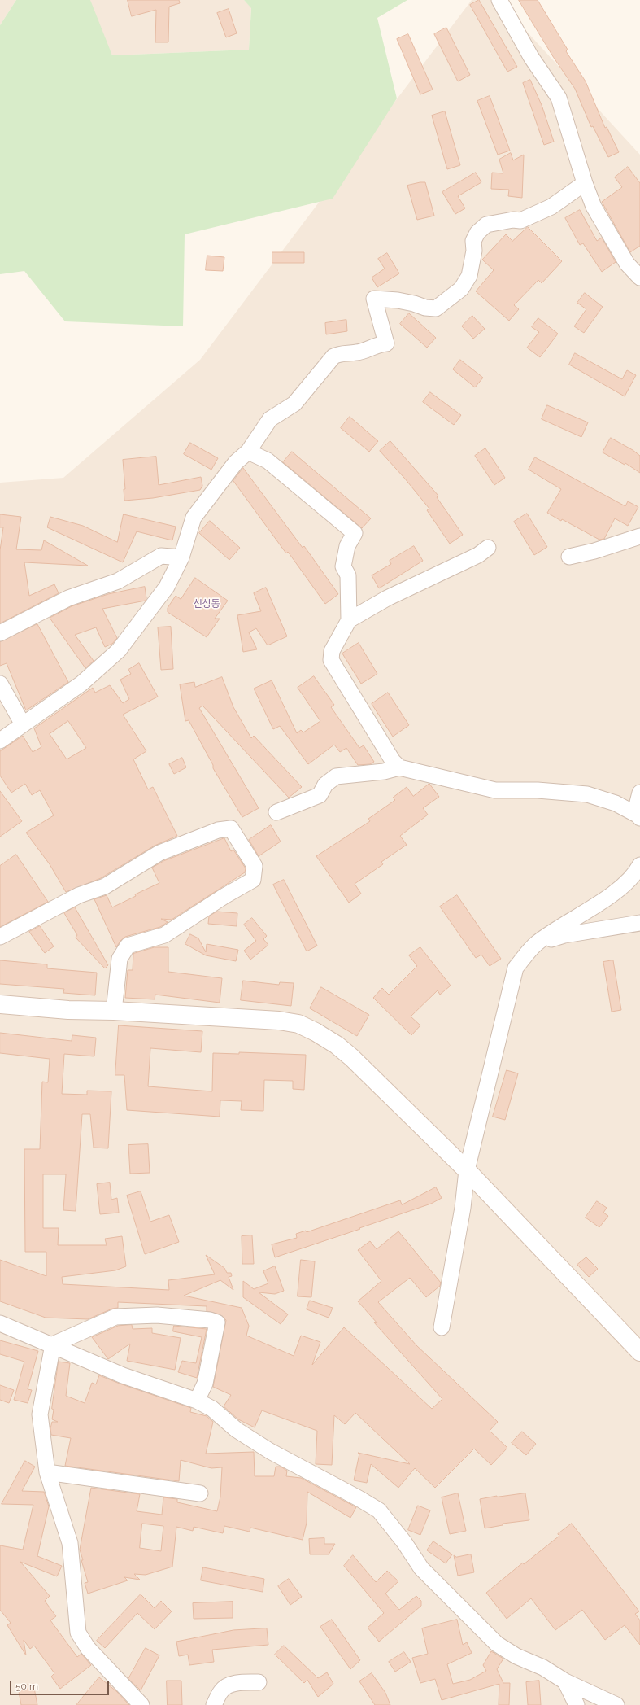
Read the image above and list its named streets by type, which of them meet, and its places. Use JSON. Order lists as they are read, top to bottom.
{
  "districts": ["신성동"],
  "scale_bar": "50 m"
}
